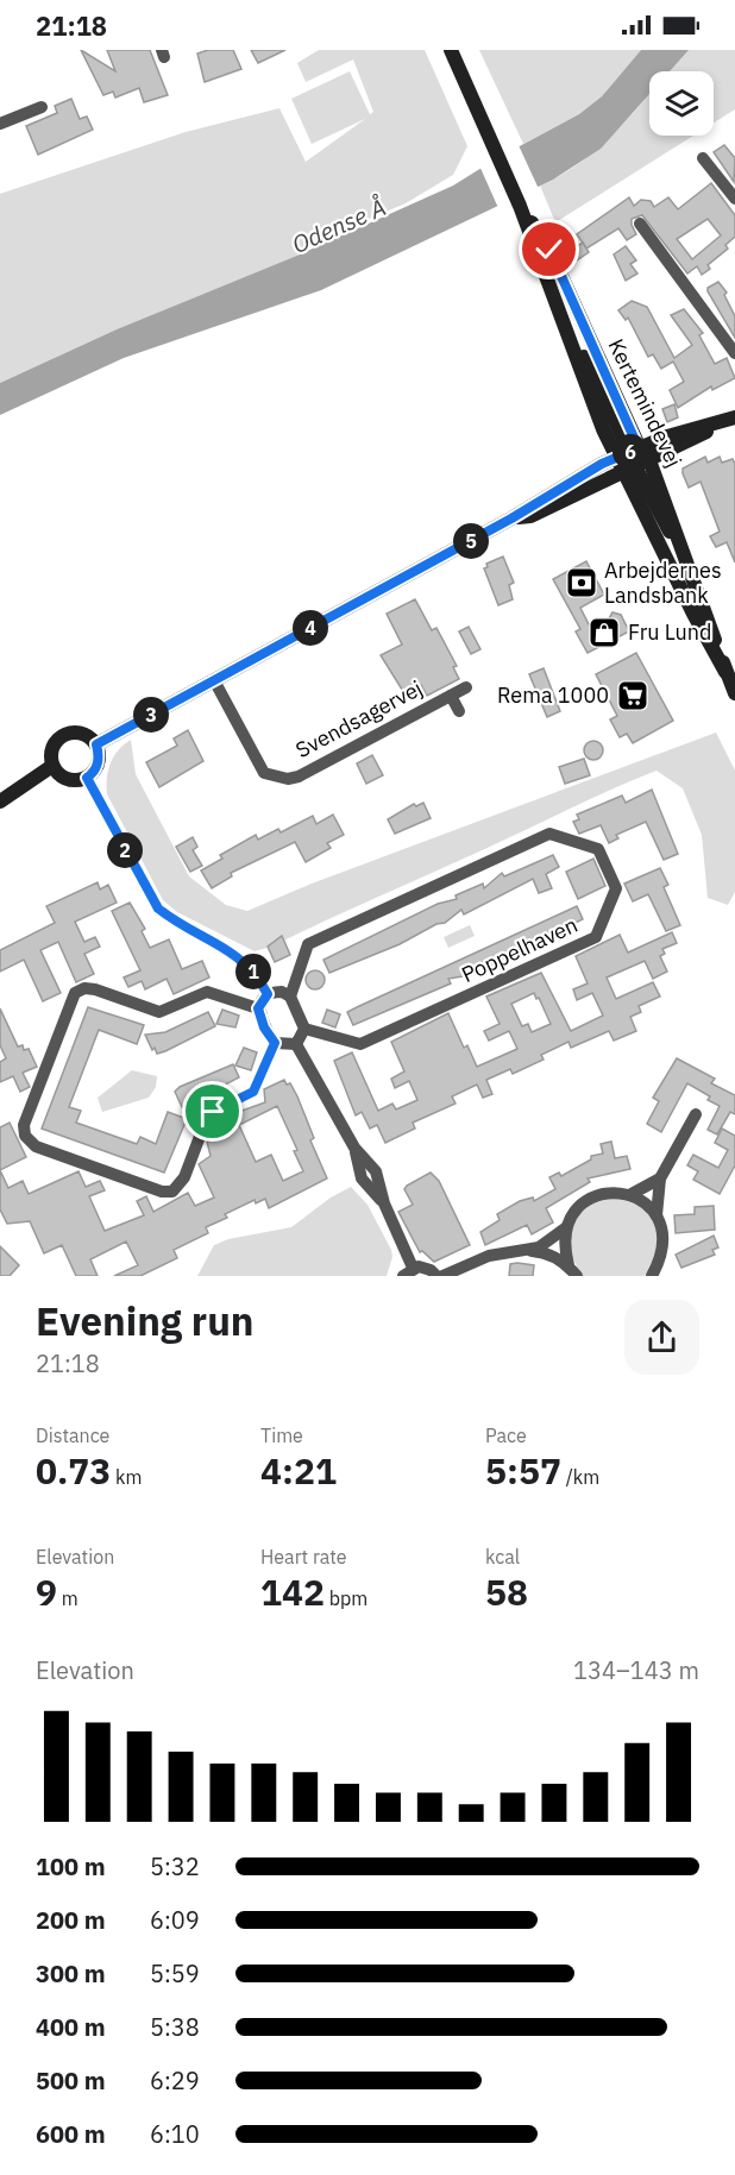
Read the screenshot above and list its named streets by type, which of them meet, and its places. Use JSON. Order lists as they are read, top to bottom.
{
  "streets": {
    "main road": ["Kertemindevej"],
    "street": ["Svendsagervej", "Poppelhaven"]
  },
  "water": ["Odense Å"],
  "places": {
    "bank": ["Arbejdernes Landsbank"],
    "shop": ["Fru Lund"],
    "supermarket": ["Rema 1000"]
  },
  "page": {
    "status": "21:18",
    "pins": [
      "6",
      "5",
      "4",
      "3",
      "2",
      "1"
    ],
    "heading": ["Evening run", "21:18"],
    "stats": [
      ["Distance", "0.73 km"],
      ["Time", "4:21"],
      ["Pace", "5:57 /km"],
      ["Elevation", "9 m"],
      ["Heart rate", "142 bpm"],
      ["kcal", "58"]
    ],
    "chart": ["Elevation", "134–143 m"],
    "list": [
      {
        "name": "100 m",
        "note": "5:32"
      },
      {
        "name": "200 m",
        "note": "6:09"
      },
      {
        "name": "300 m",
        "note": "5:59"
      },
      {
        "name": "400 m",
        "note": "5:38"
      },
      {
        "name": "500 m",
        "note": "6:29"
      },
      {
        "name": "600 m",
        "note": "6:10"
      }
    ]
  }
}
